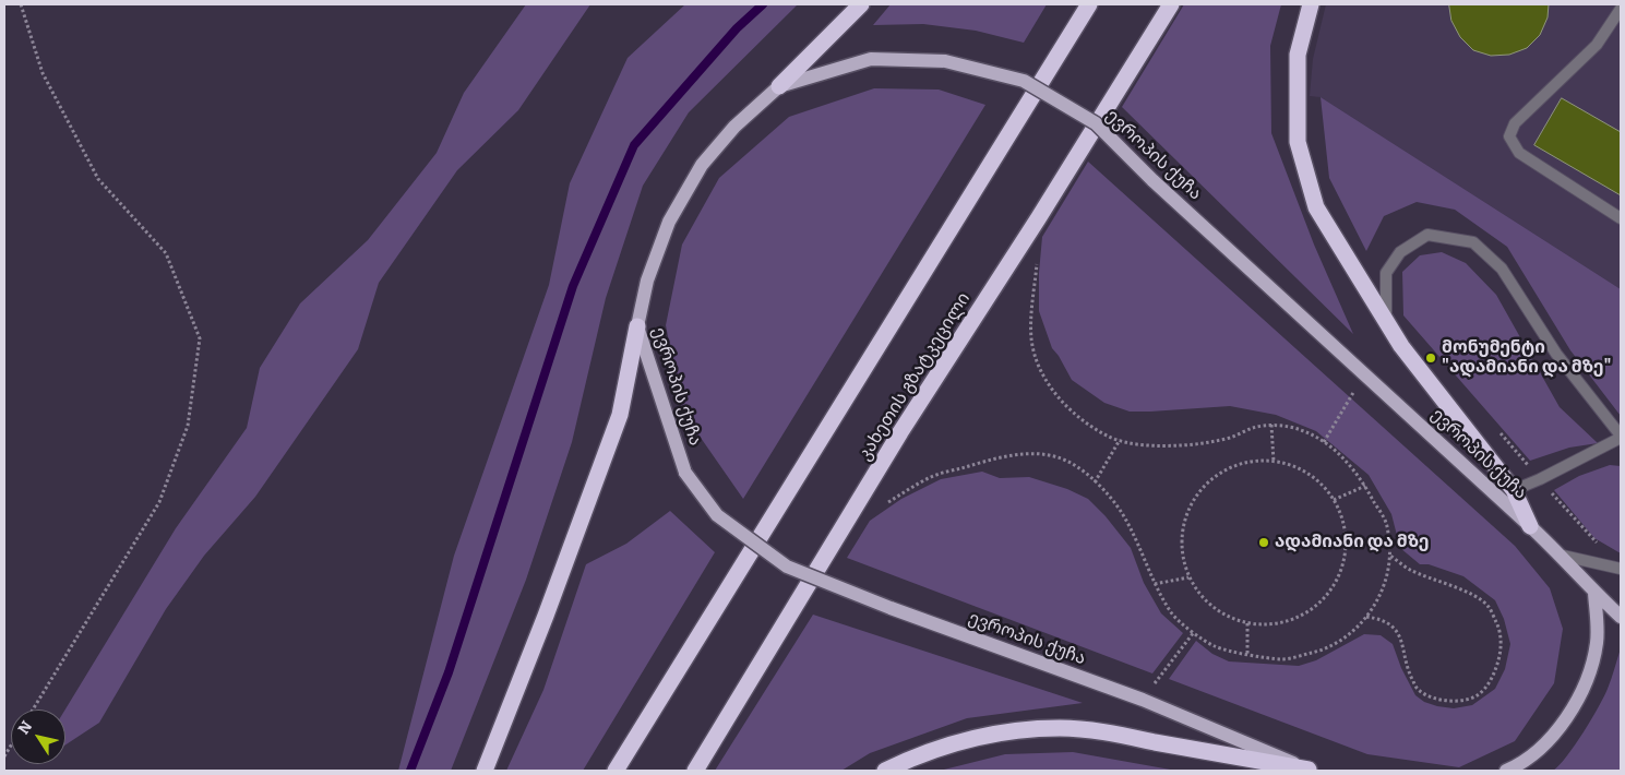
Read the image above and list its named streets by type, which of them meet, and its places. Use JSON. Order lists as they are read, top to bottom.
{
  "streets": {
    "highway": ["კახეთის გზატკეცილი"],
    "main road": ["ევროპის ქუჩა"]
  },
  "places": ["მონუმენტი \"ადამიანი და მზე\"", "ადამიანი და მზე"],
  "north": "top left"
}
